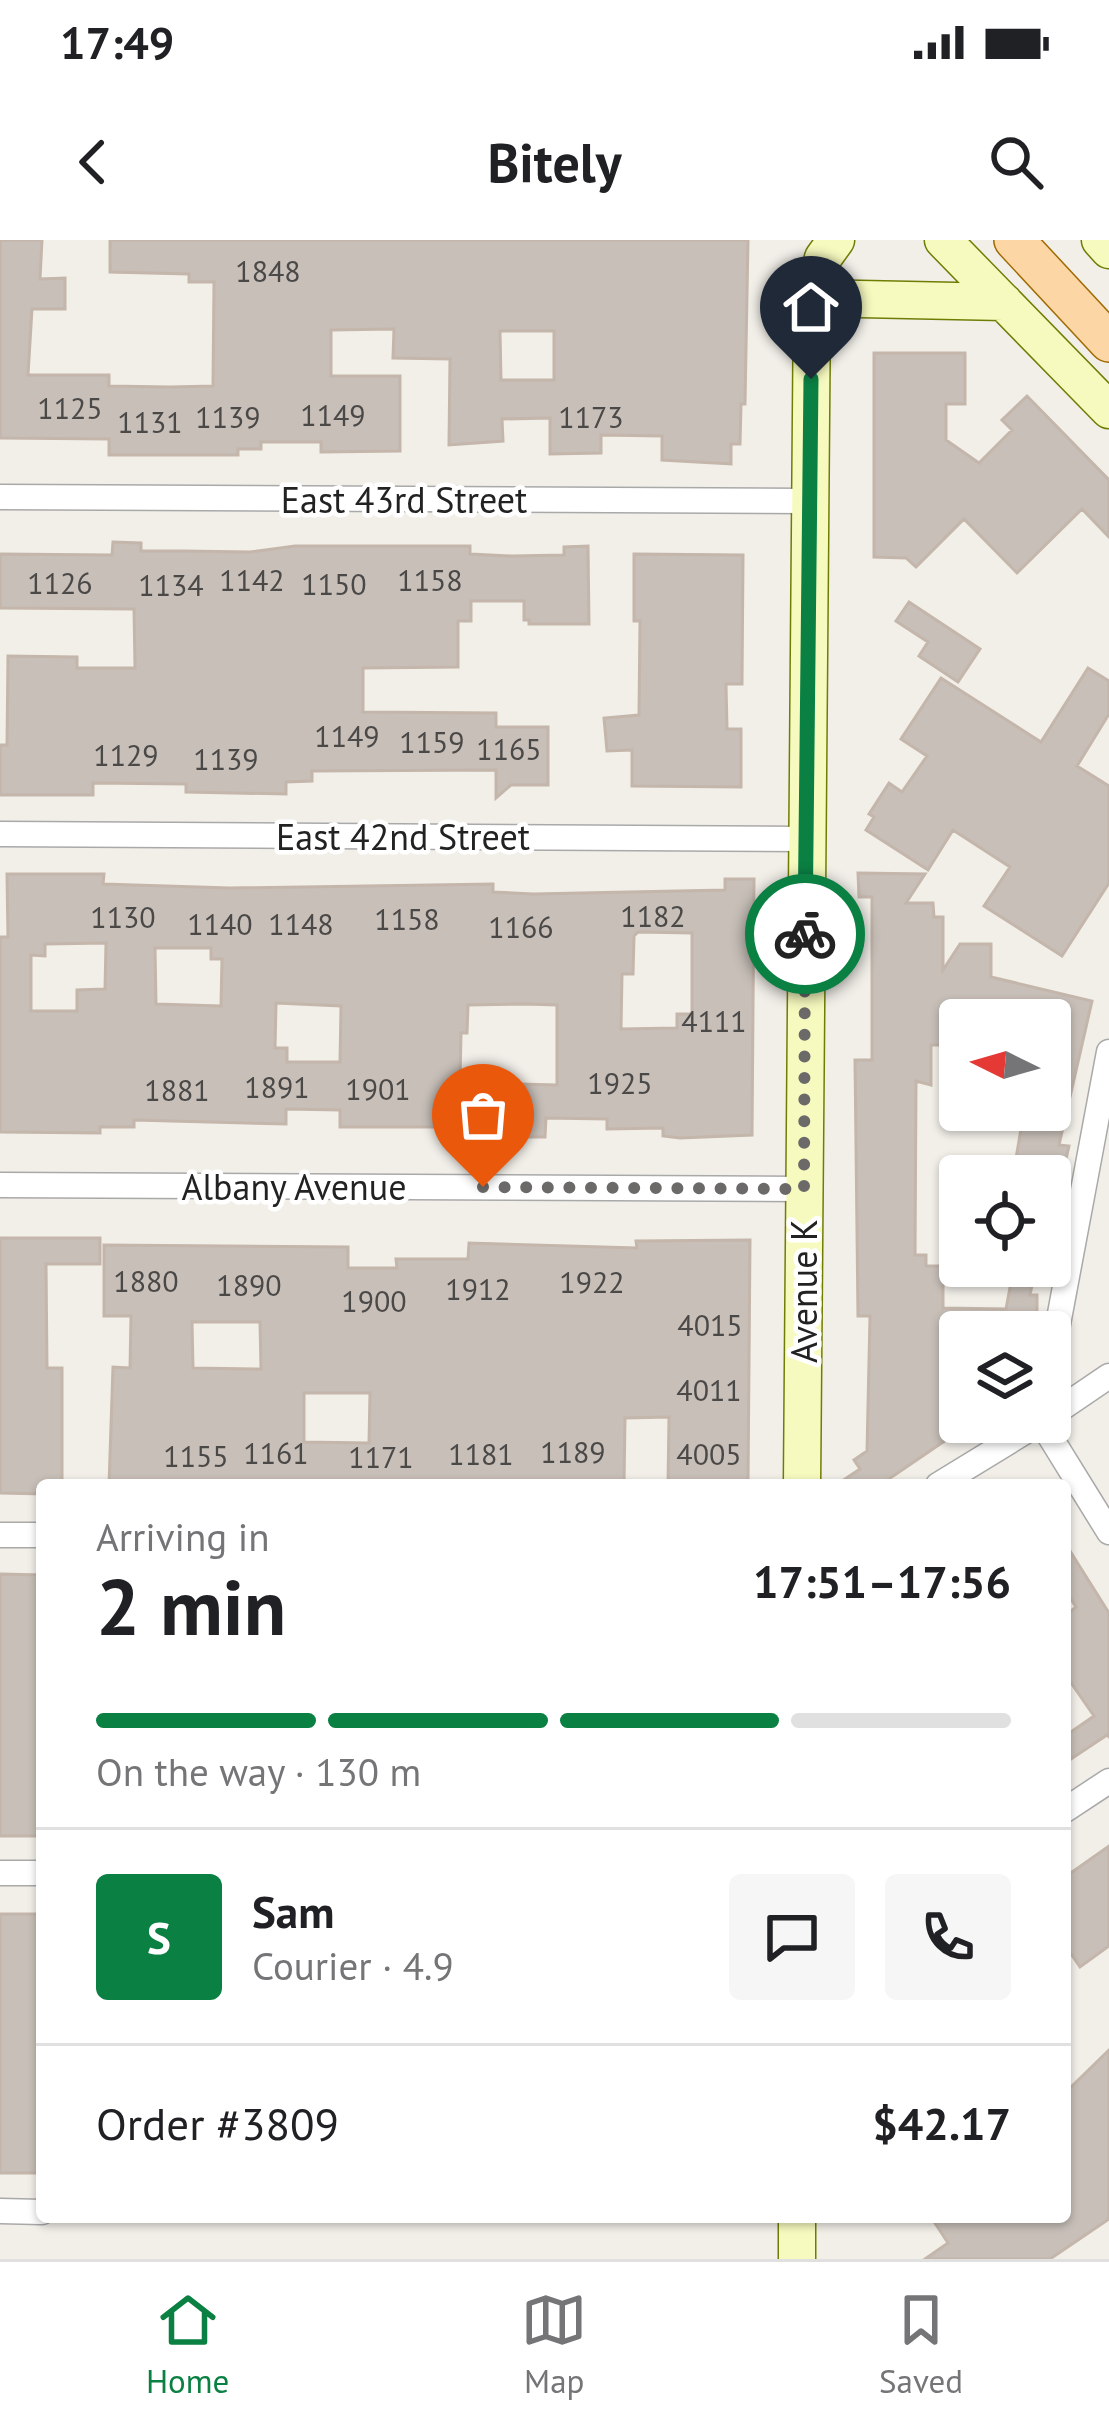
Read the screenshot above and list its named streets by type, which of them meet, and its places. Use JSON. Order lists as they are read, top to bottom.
{
  "streets": {
    "street": [
      "East 43rd Street",
      "East 42nd Street",
      "Albany Avenue",
      "Avenue K"
    ]
  },
  "crossings": [
    ["East 43rd Street", "Avenue K"],
    ["East 42nd Street", "Avenue K"],
    ["Albany Avenue", "Avenue K"]
  ],
  "house_numbers": [
    "1848",
    "1125",
    "1149",
    "1139",
    "1173",
    "1131",
    "1142",
    "1158",
    "1126",
    "1150",
    "1134",
    "1149",
    "1159",
    "1165",
    "1129",
    "1139",
    "1182",
    "1130",
    "1158",
    "1140",
    "1148",
    "1166",
    "4111",
    "1925",
    "1891",
    "1901",
    "1881",
    "1880",
    "1922",
    "1890",
    "1912",
    "1900",
    "4015",
    "4011",
    "1189",
    "1161",
    "1181",
    "4005",
    "1155",
    "1171"
  ],
  "north": "left",
  "page": {
    "status": "17:49",
    "header": "Bitely",
    "heading": ["2 min", "Arriving in", "17:51–17:56"],
    "panel": [
      "Sam",
      "Courier · 4.9",
      "Order #3809",
      "$42.17"
    ],
    "bar": "On the way · 130 m",
    "round": "S",
    "tabs": ["Home", "Map", "Saved"]
  }
}
